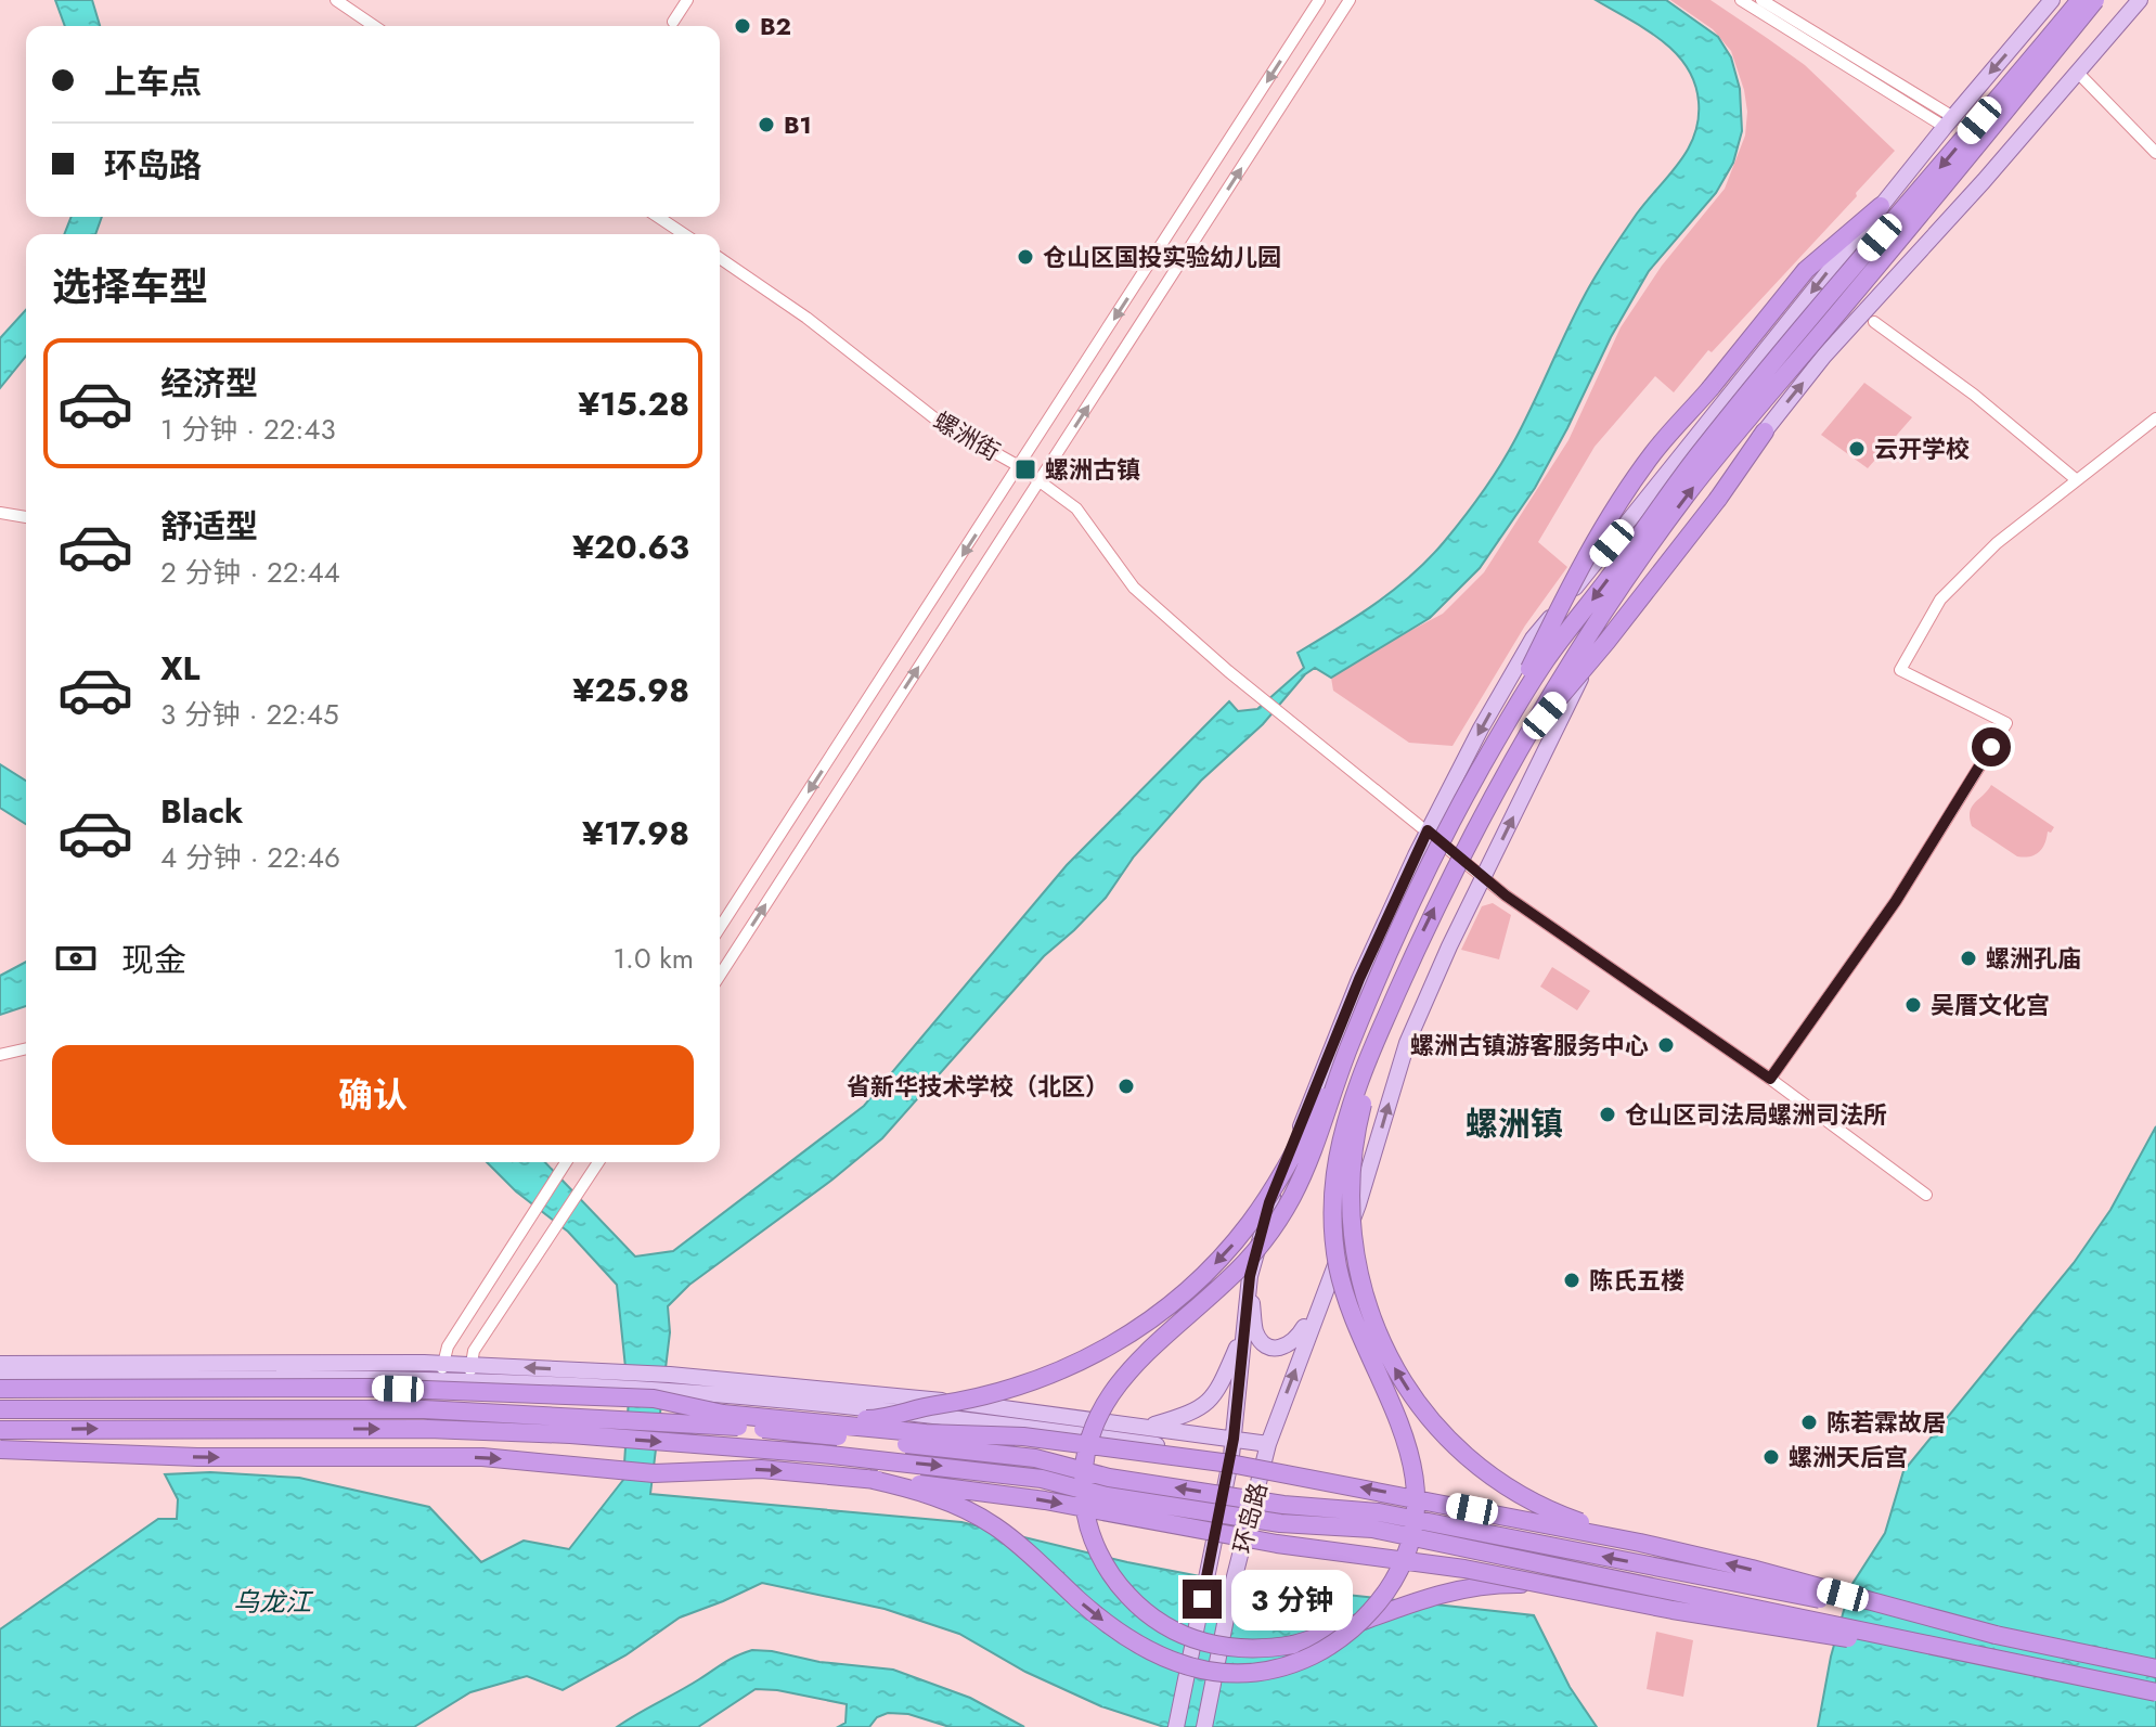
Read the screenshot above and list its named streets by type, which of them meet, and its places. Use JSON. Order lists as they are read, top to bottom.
{
  "streets": {
    "main road": ["环岛路"],
    "street": ["螺洲街"]
  },
  "districts": ["螺洲镇"],
  "water": ["乌龙江"],
  "places": {
    "other": [
      "B2",
      "B1",
      "仓山区国投实验幼儿园",
      "云开学校",
      "螺洲孔庙",
      "吴厝文化宫",
      "螺洲古镇游客服务中心",
      "省新华技术学校（北区）",
      "仓山区司法局螺洲司法所",
      "陈氏五楼",
      "陈若霖故居",
      "螺洲天后宫"
    ],
    "transit": ["螺洲古镇"]
  },
  "page": {
    "banner": ["上车点", "环岛路"],
    "heading": "选择车型",
    "list": [
      {
        "name": "经济型",
        "note": "1 分钟 · 22:43",
        "value": "¥15.28"
      },
      {
        "name": "舒适型",
        "note": "2 分钟 · 22:44",
        "value": "¥20.63"
      },
      {
        "name": "XL",
        "note": "3 分钟 · 22:45",
        "value": "¥25.98"
      },
      {
        "name": "Black",
        "note": "4 分钟 · 22:46",
        "value": "¥17.98"
      }
    ],
    "pay": ["现金", "1.0 km"],
    "buttons": "确认",
    "bubble": "3 分钟"
  }
}
